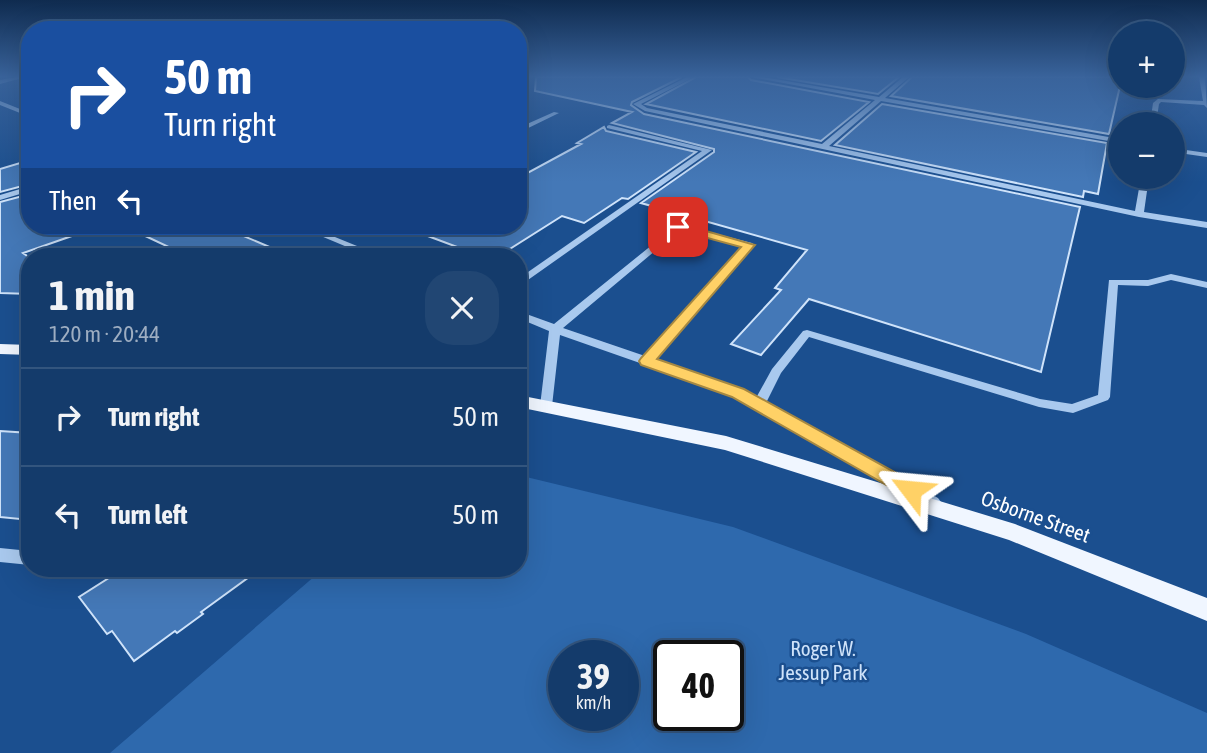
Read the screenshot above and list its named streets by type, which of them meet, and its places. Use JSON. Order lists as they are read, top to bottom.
{
  "streets": {
    "main road": ["Osborne Street"]
  },
  "parks": ["Roger W. Jessup Park"],
  "page": {
    "map_buttons": ["+", "−"],
    "turn": ["50 m", "Turn right"],
    "then": "Then",
    "heading": ["1 min", "120 m · 20:44"],
    "list": [
      {
        "name": "Turn right",
        "value": "50 m"
      },
      {
        "name": "Turn left",
        "value": "50 m"
      }
    ],
    "speed": "39 km/h",
    "limit": "40"
  }
}
